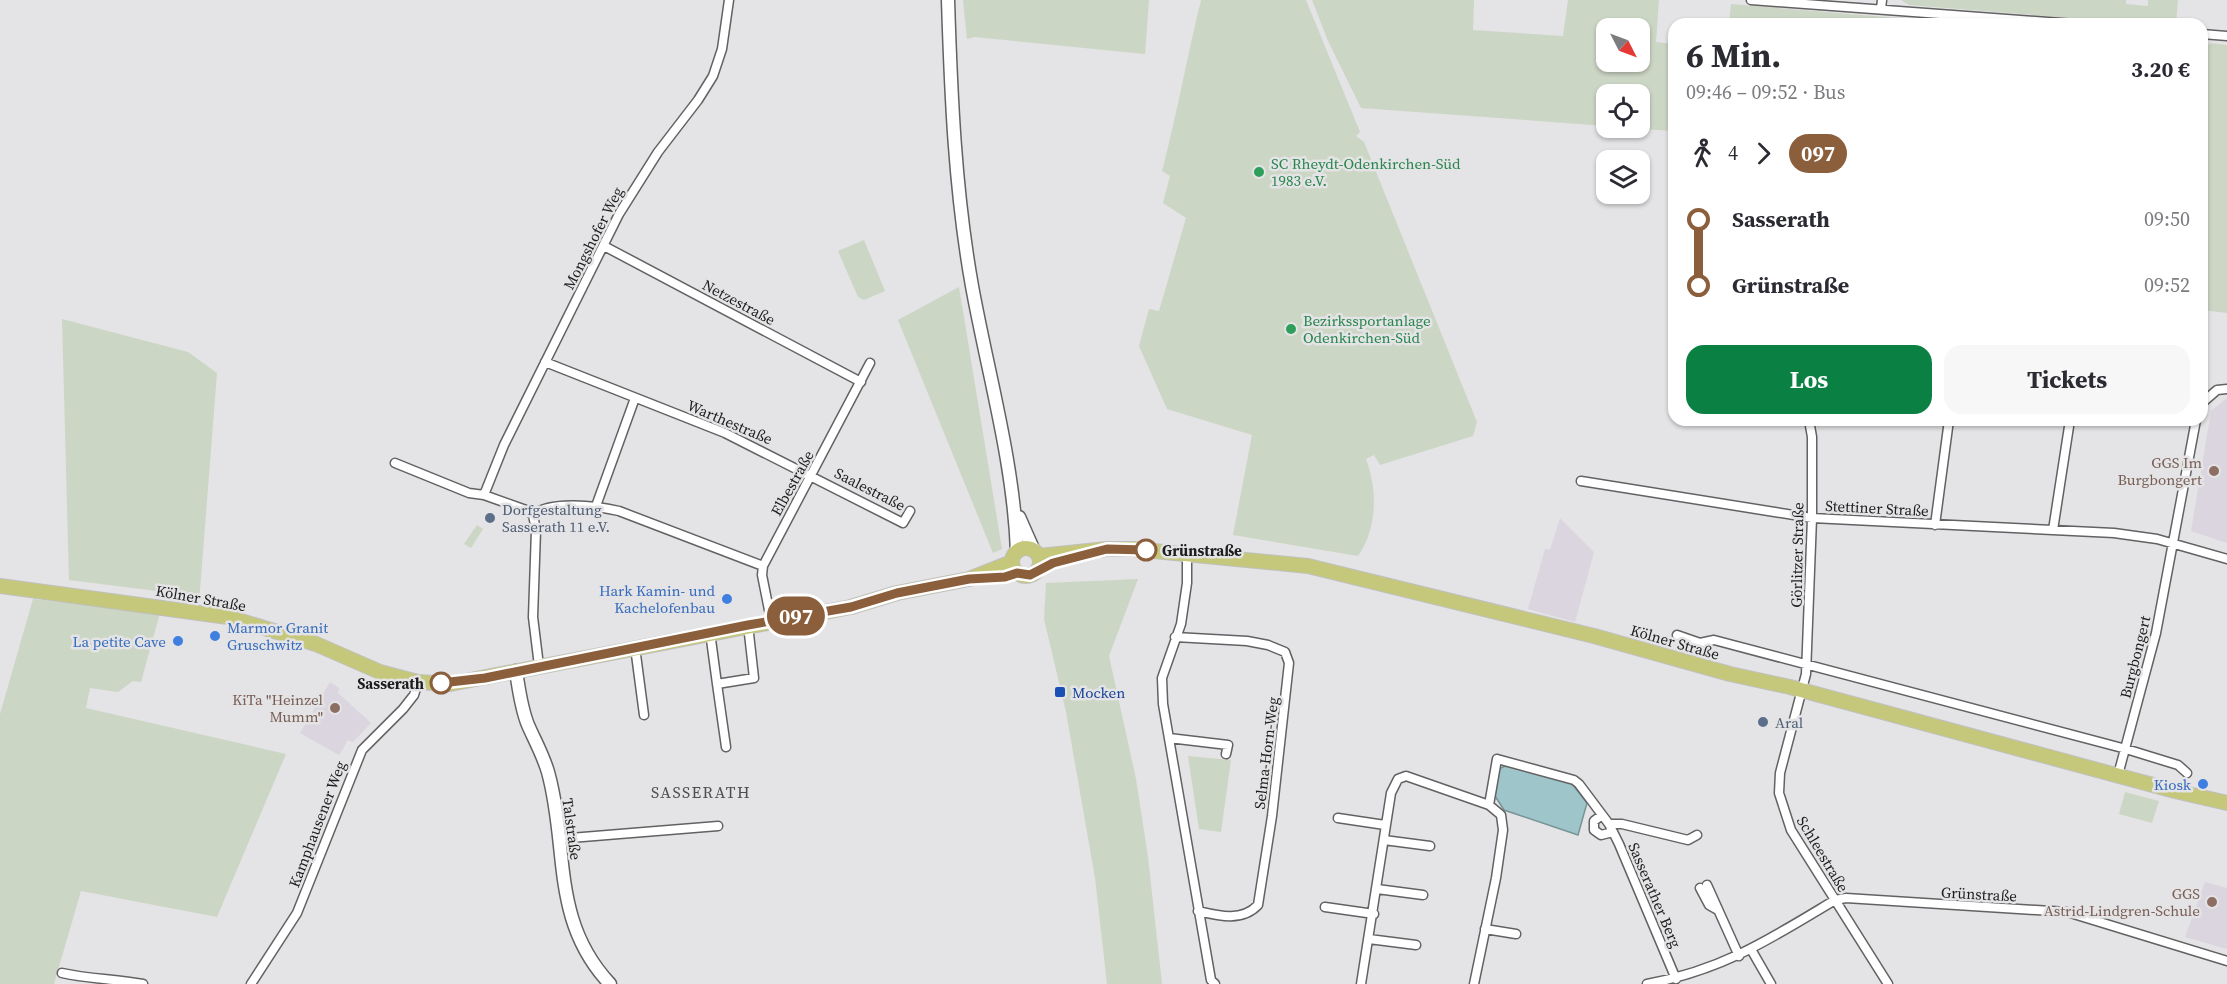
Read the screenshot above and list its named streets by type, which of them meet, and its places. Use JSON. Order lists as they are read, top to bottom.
{
  "streets": {
    "main road": ["Kölner Straße", "Talstraße"],
    "street": [
      "Mongshofer Weg",
      "Netzestraße",
      "Warthestraße",
      "Elbestraße",
      "Saalestraße",
      "Stettiner Straße",
      "Görlitzer Straße",
      "Burgbongert",
      "Selma-Horn-Weg",
      "Kamphausener Weg",
      "Schleestraße",
      "Grünstraße",
      "Sasserather Berg"
    ]
  },
  "crossings": [
    ["Mongshofer Weg", "Netzestraße"],
    ["Mongshofer Weg", "Warthestraße"],
    ["Netzestraße", "Elbestraße"],
    ["Warthestraße", "Elbestraße"],
    ["Warthestraße", "Saalestraße"],
    ["Elbestraße", "Saalestraße"],
    ["Stettiner Straße", "Görlitzer Straße"],
    ["Stettiner Straße", "Burgbongert"],
    ["Görlitzer Straße", "Kölner Straße"],
    ["Görlitzer Straße", "Schleestraße"],
    ["Kölner Straße", "Burgbongert"],
    ["Kölner Straße", "Kamphausener Weg"],
    ["Kölner Straße", "Talstraße"],
    ["Kölner Straße", "Schleestraße"],
    ["Schleestraße", "Grünstraße"]
  ],
  "districts": ["SASSERATH"],
  "places": {
    "other": [
      "SC Rheydt-Odenkirchen-Süd 1983 e.V.",
      "Bezirkssportanlage Odenkirchen-Süd",
      "GGS Im Burgbongert",
      "Dorfgestaltung Sasserath 11 e.V.",
      "Grünstraße",
      "Hark Kamin- und Kachelofenbau",
      "Marmor Granit Gruschwitz",
      "La petite Cave",
      "Sasserath",
      "KiTa \"Heinzel Mumm\"",
      "Aral",
      "Kiosk",
      "GGS Astrid-Lindgren-Schule"
    ],
    "transit": ["Mocken"]
  },
  "lines": ["bus line 097"],
  "north": "bottom right",
  "page": {
    "on_map": "097",
    "heading": ["6 Min.", "09:46 – 09:52 · Bus", "3.20 €"],
    "legs": ["4", "097"],
    "list": [
      {
        "name": "Sasserath",
        "value": "09:50"
      },
      {
        "name": "Grünstraße",
        "value": "09:52"
      }
    ],
    "buttons": ["Los", "Tickets"]
  }
}
